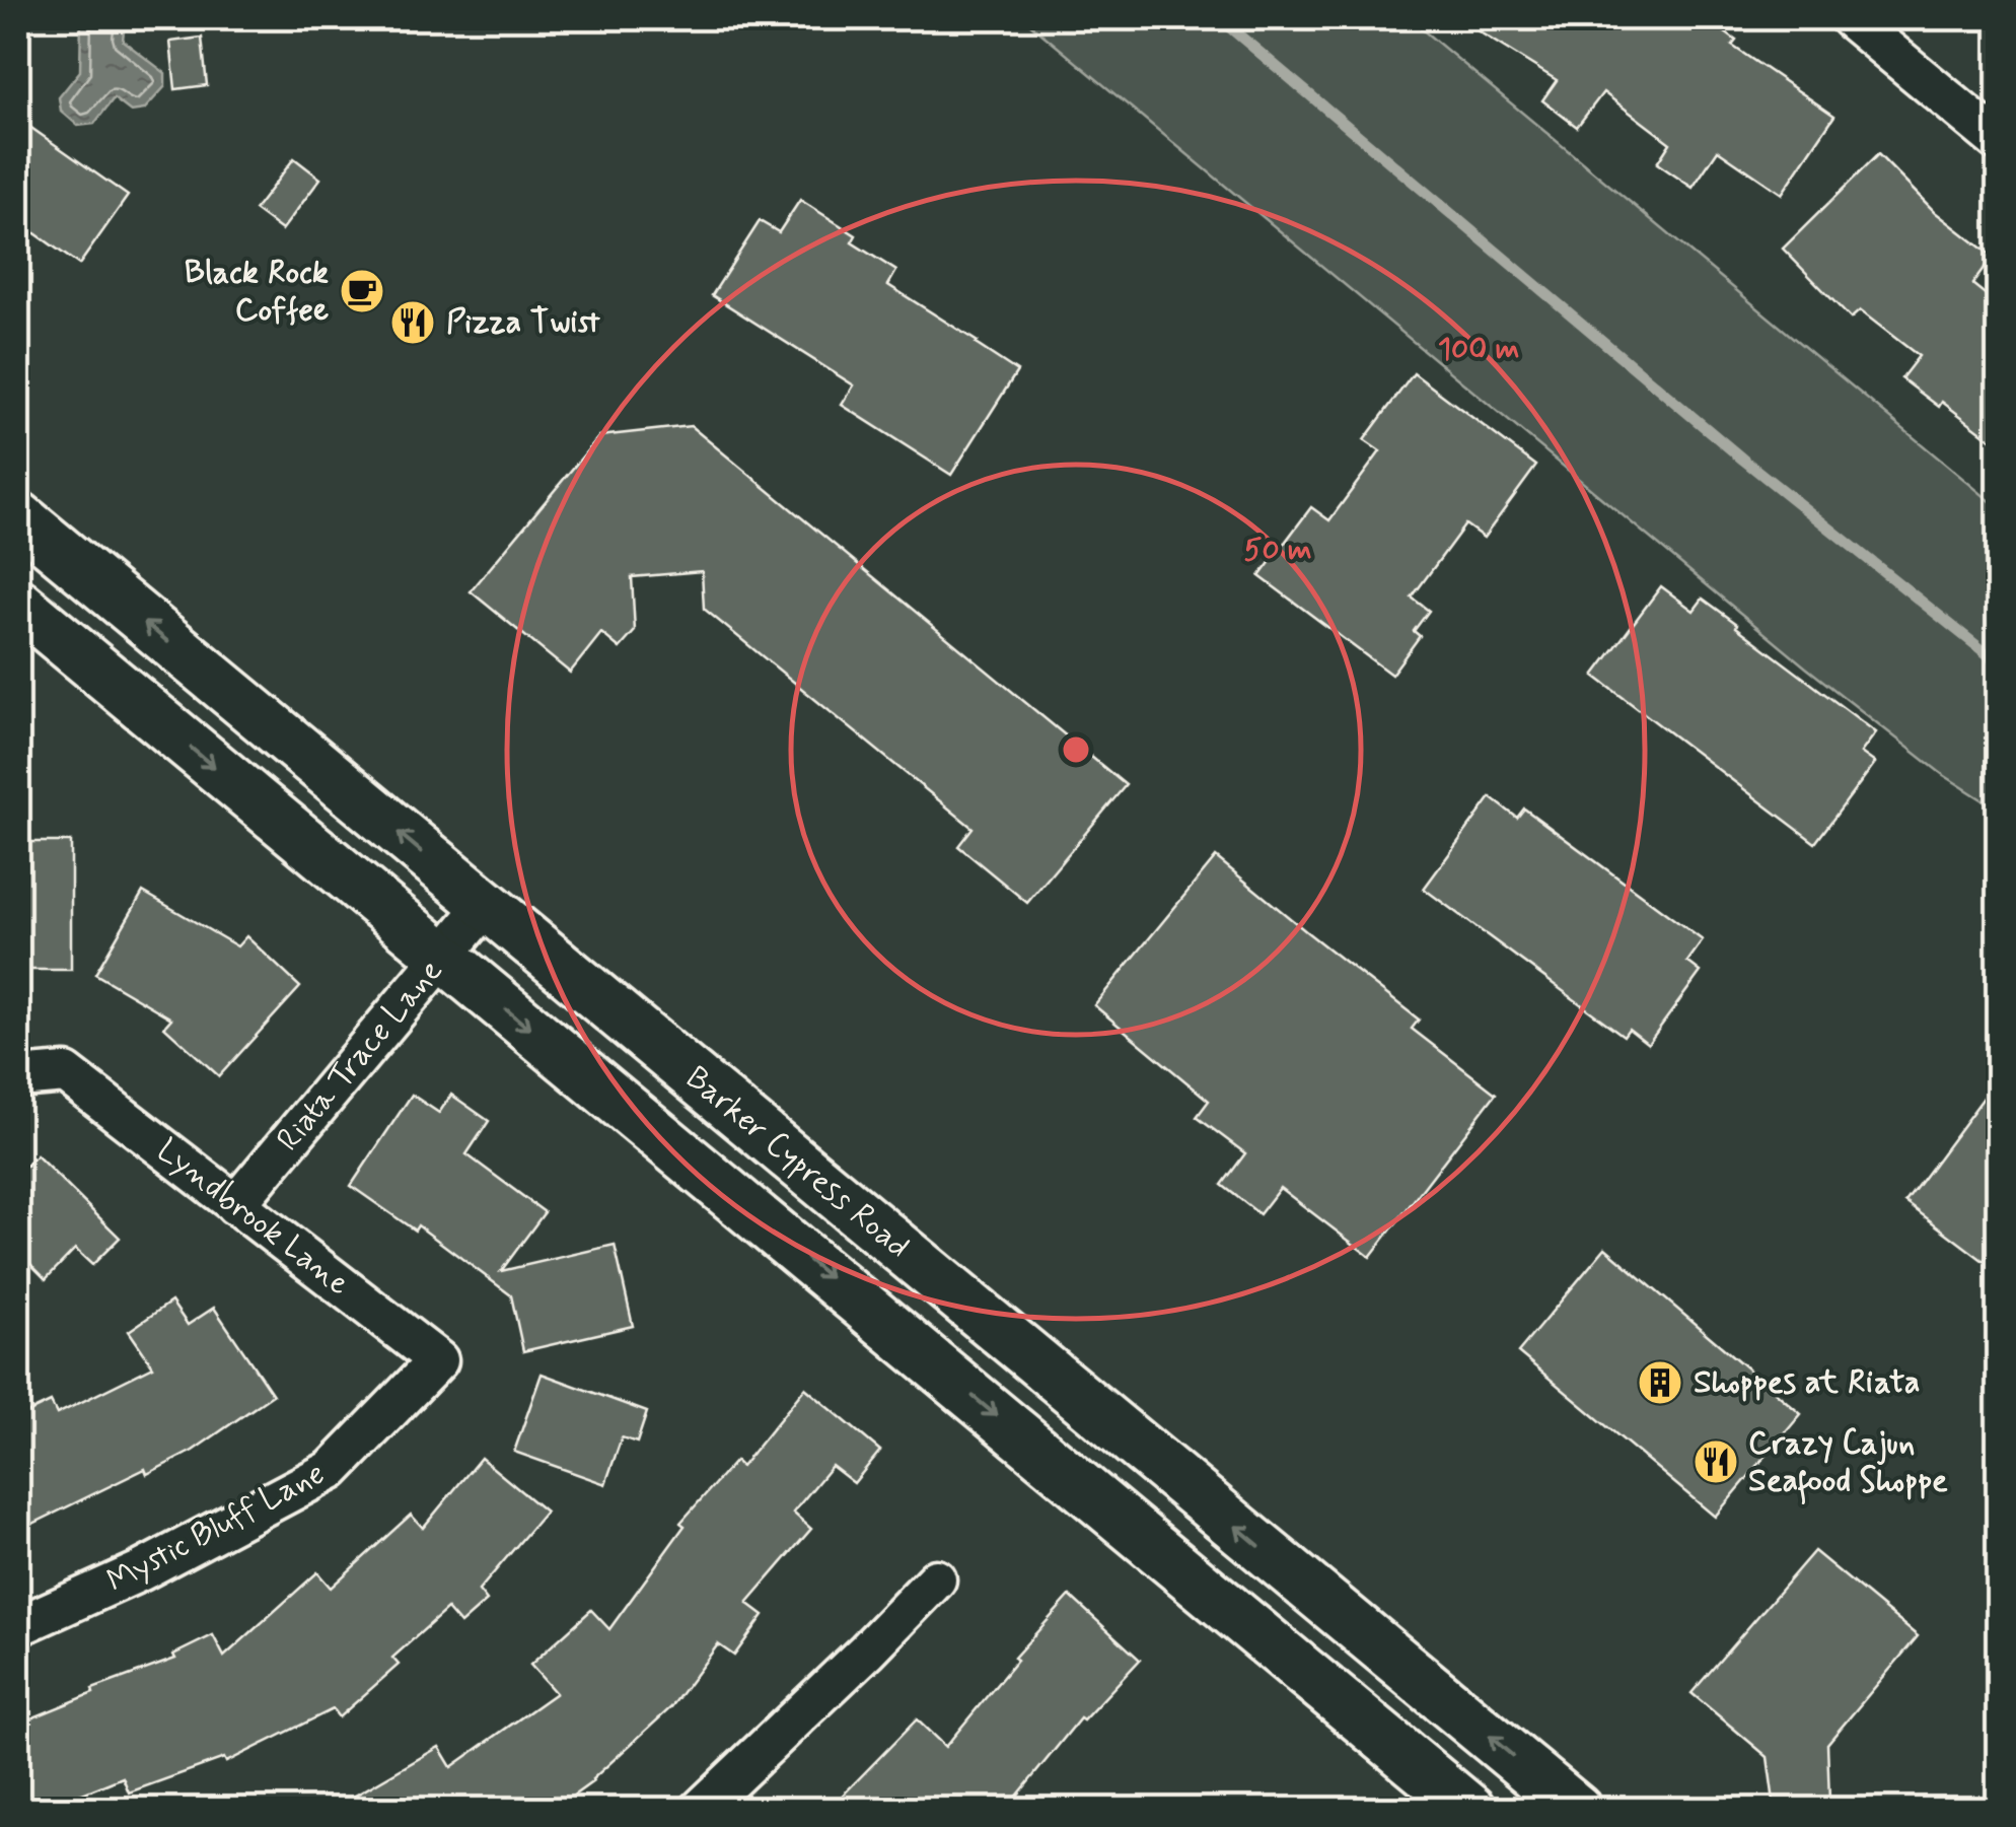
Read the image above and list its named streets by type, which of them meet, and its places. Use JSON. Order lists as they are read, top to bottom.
{
  "streets": {
    "main road": ["Barker Cypress Road"],
    "street": ["Riata Trace Lane", "Lyndbrook Lane", "Mystic Bluff Lane"]
  },
  "crossings": [
    ["Riata Trace Lane", "Barker Cypress Road"],
    ["Riata Trace Lane", "Lyndbrook Lane"],
    ["Lyndbrook Lane", "Mystic Bluff Lane"]
  ],
  "places": {
    "cafe": ["Black Rock Coffee"],
    "restaurant": ["Pizza Twist", "Crazy Cajun Seafood Shoppe"],
    "building": ["Shoppes at Riata"]
  },
  "rings": ["100 m", "50 m"]
}
